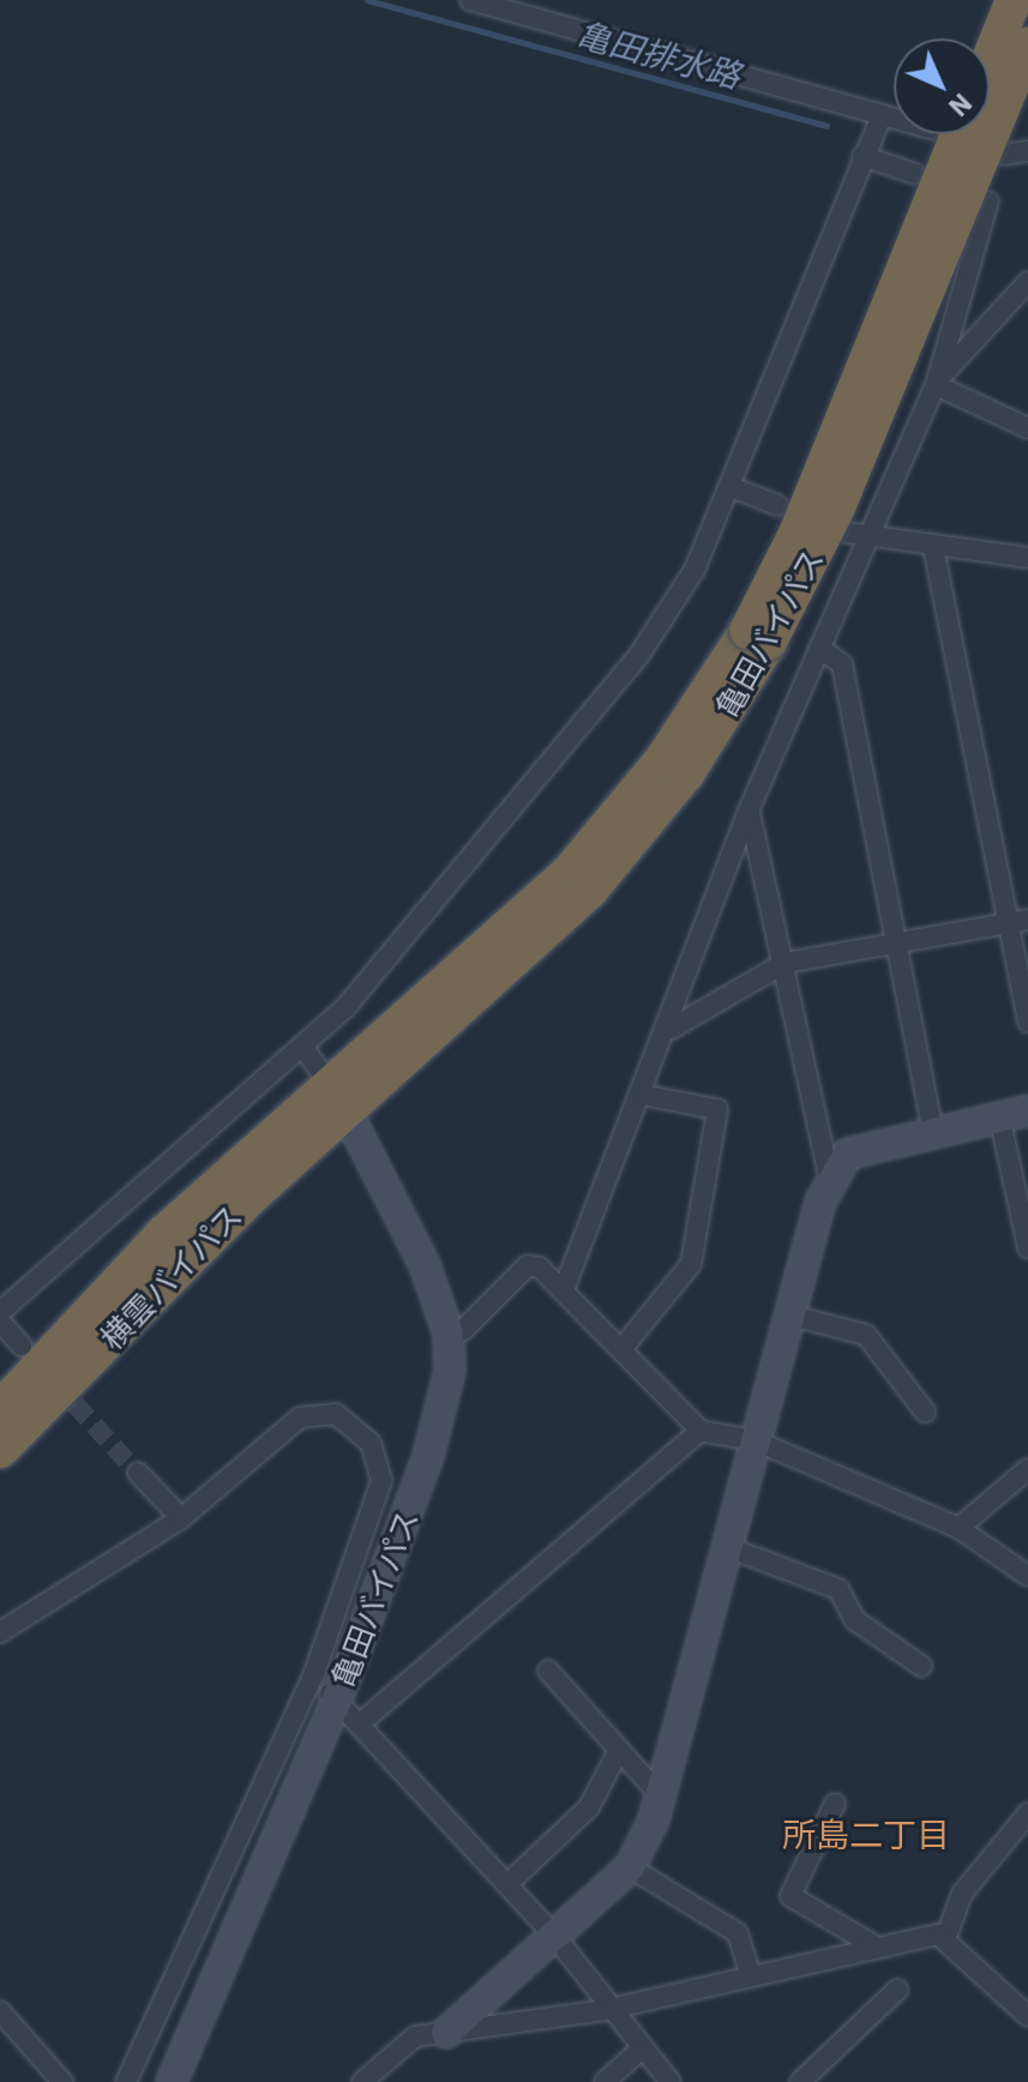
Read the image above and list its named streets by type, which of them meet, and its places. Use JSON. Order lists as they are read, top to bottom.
{
  "streets": {
    "highway": ["亀田バイパス", "横雲バイパス"]
  },
  "crossings": [
    ["亀田バイパス", "横雲バイパス"]
  ],
  "districts": ["所島二丁目"],
  "water": ["亀田排水路"],
  "north": "bottom right"
}
